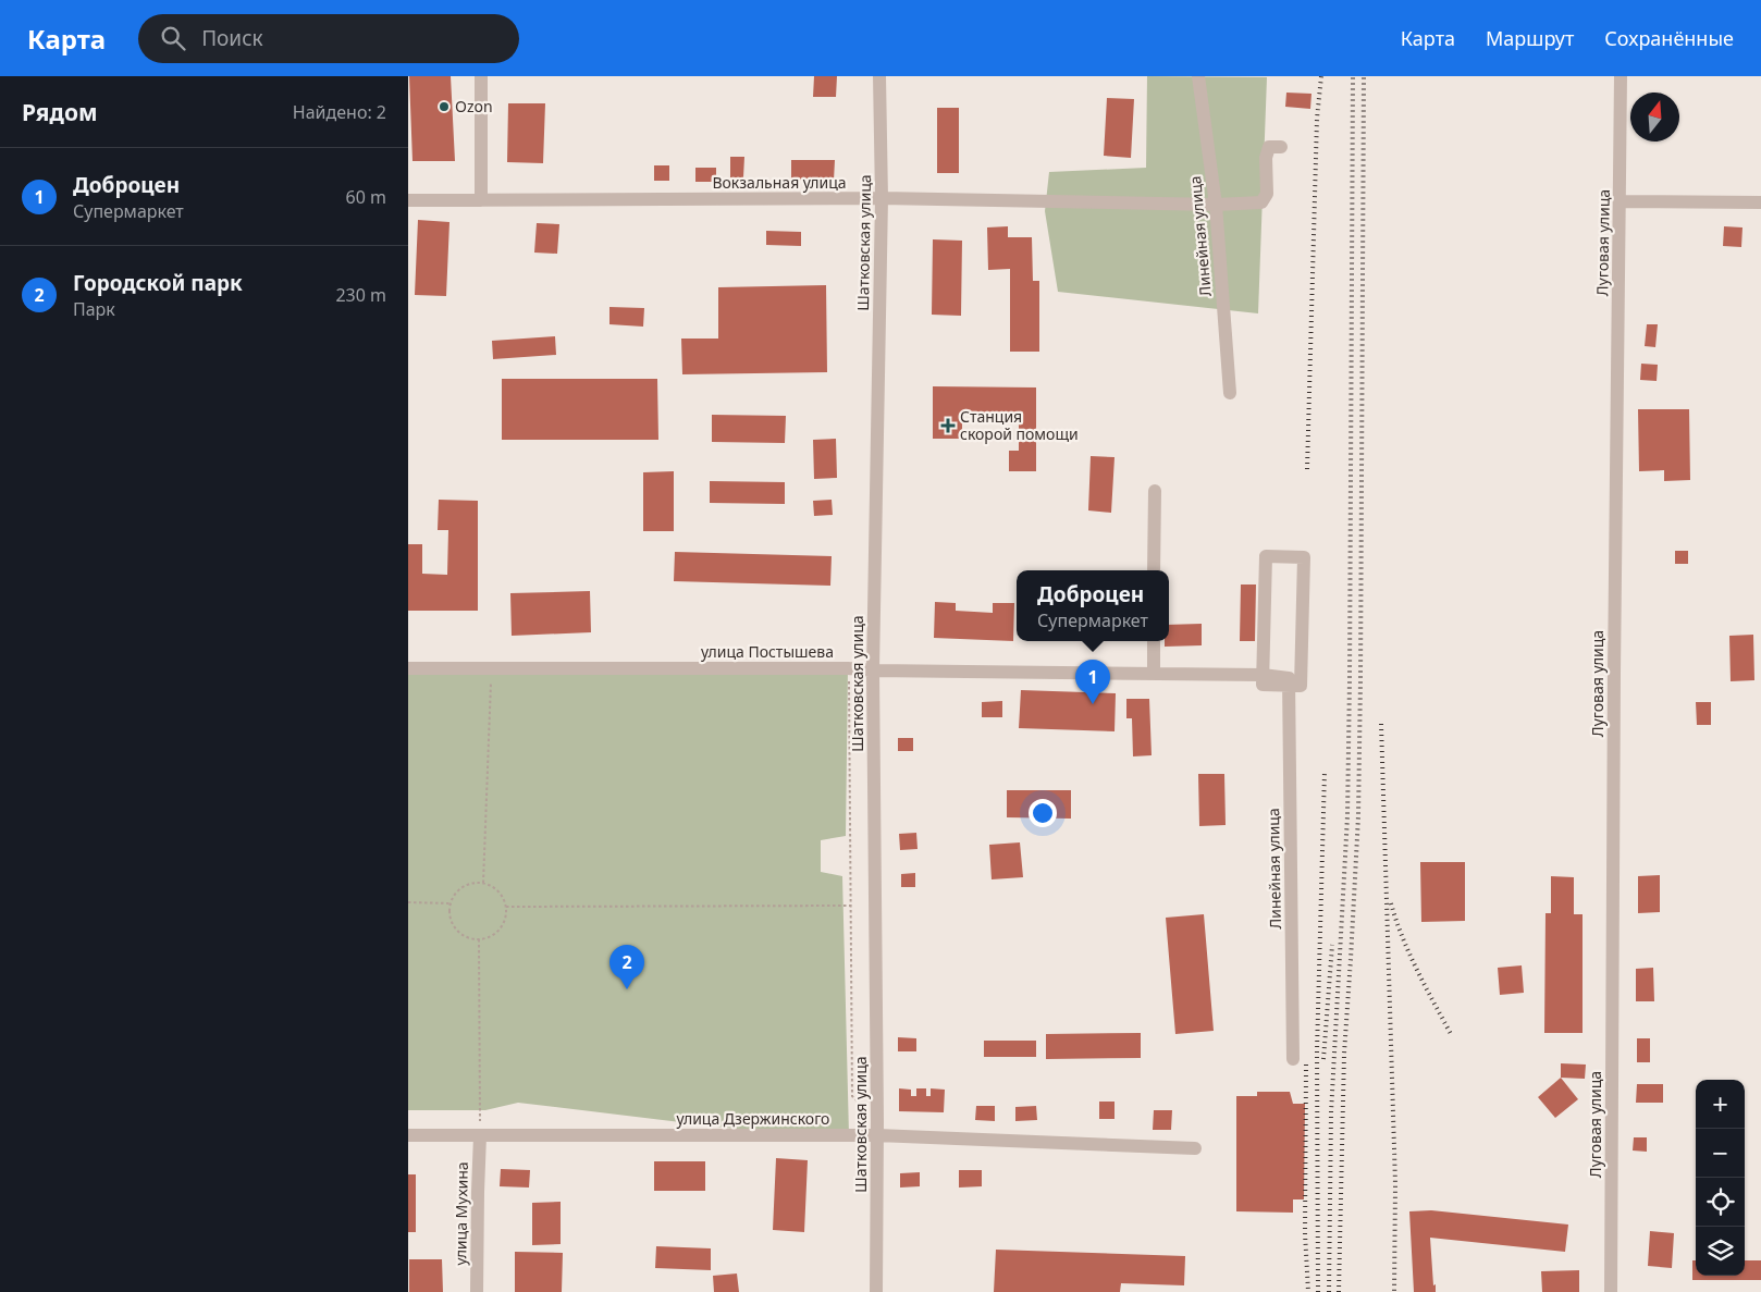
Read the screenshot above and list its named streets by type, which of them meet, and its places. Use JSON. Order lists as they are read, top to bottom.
{
  "streets": {
    "street": [
      "Вокзальная улица",
      "Линейная улица",
      "Шатковская улица",
      "Луговая улица",
      "улица Постышева",
      "улица Дзержинского",
      "улица Мухина"
    ]
  },
  "crossings": [
    ["Вокзальная улица", "Линейная улица"],
    ["Вокзальная улица", "Шатковская улица"],
    ["Линейная улица", "улица Постышева"],
    ["Шатковская улица", "улица Постышева"],
    ["Шатковская улица", "улица Дзержинского"],
    ["улица Дзержинского", "улица Мухина"]
  ],
  "places": {
    "other": ["Ozon"],
    "health": ["Станция скорой помощи"]
  },
  "north": "top",
  "page": {
    "header": "Карта",
    "search": "Поиск",
    "nav": ["Карта", "Маршрут", "Сохранённые"],
    "heading": ["Рядом", "Найдено: 2"],
    "list": [
      {
        "mark": "1",
        "name": "Доброцен",
        "note": "Супермаркет",
        "value": "60 m"
      },
      {
        "mark": "2",
        "name": "Городской парк",
        "note": "Парк",
        "value": "230 m"
      }
    ],
    "popup": ["Доброцен", "Супермаркет"],
    "pins": ["1", "2"],
    "map_buttons": ["+", "−"]
  }
}
